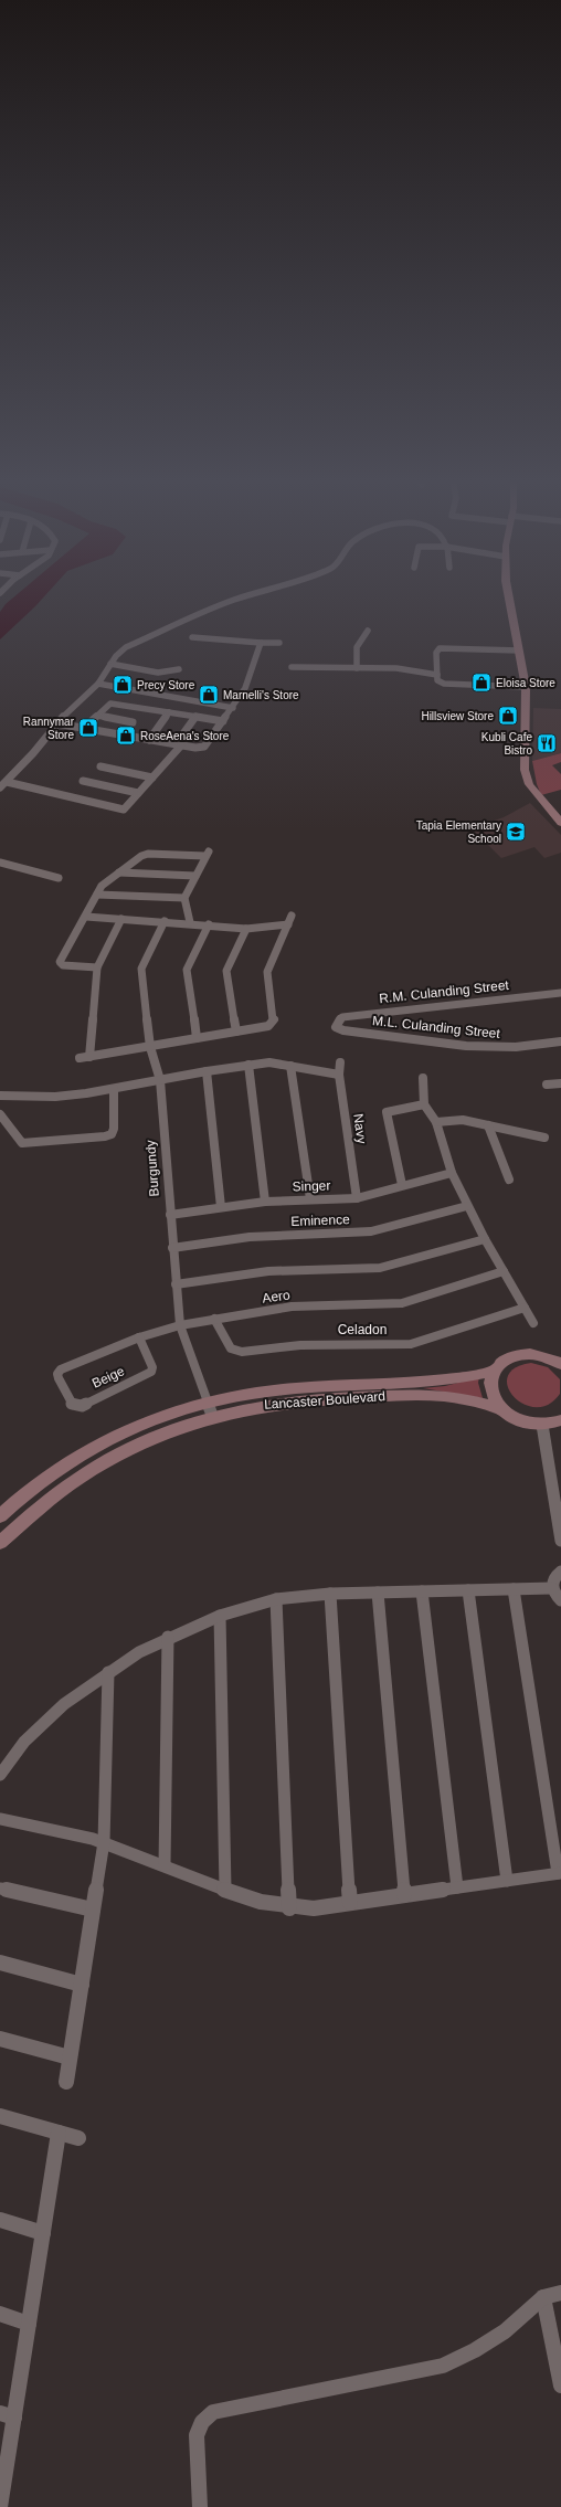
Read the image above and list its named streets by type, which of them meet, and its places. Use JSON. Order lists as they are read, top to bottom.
{
  "streets": {
    "main road": ["Lancaster Boulevard"],
    "street": [
      "R.M. Culanding Street",
      "M.L. Culanding Street",
      "Navy",
      "Burgundy",
      "Singer",
      "Eminence",
      "Aero",
      "Celadon",
      "Beige"
    ]
  },
  "crossings": [
    ["R.M. Culanding Street", "M.L. Culanding Street"],
    ["Navy", "Singer"],
    ["Burgundy", "Singer"],
    ["Burgundy", "Eminence"],
    ["Burgundy", "Aero"],
    ["Burgundy", "Lancaster Boulevard"],
    ["Aero", "Celadon"],
    ["Aero", "Beige"]
  ],
  "places": {
    "shop": [
      "Eloisa Store",
      "Precy Store",
      "Marnelli's Store",
      "Hillsview Store",
      "Rannymar Store",
      "RoseAena's Store"
    ],
    "restaurant": ["Kubli Cafe Bistro"],
    "school or university": ["Tapia Elementary School"]
  }
}
